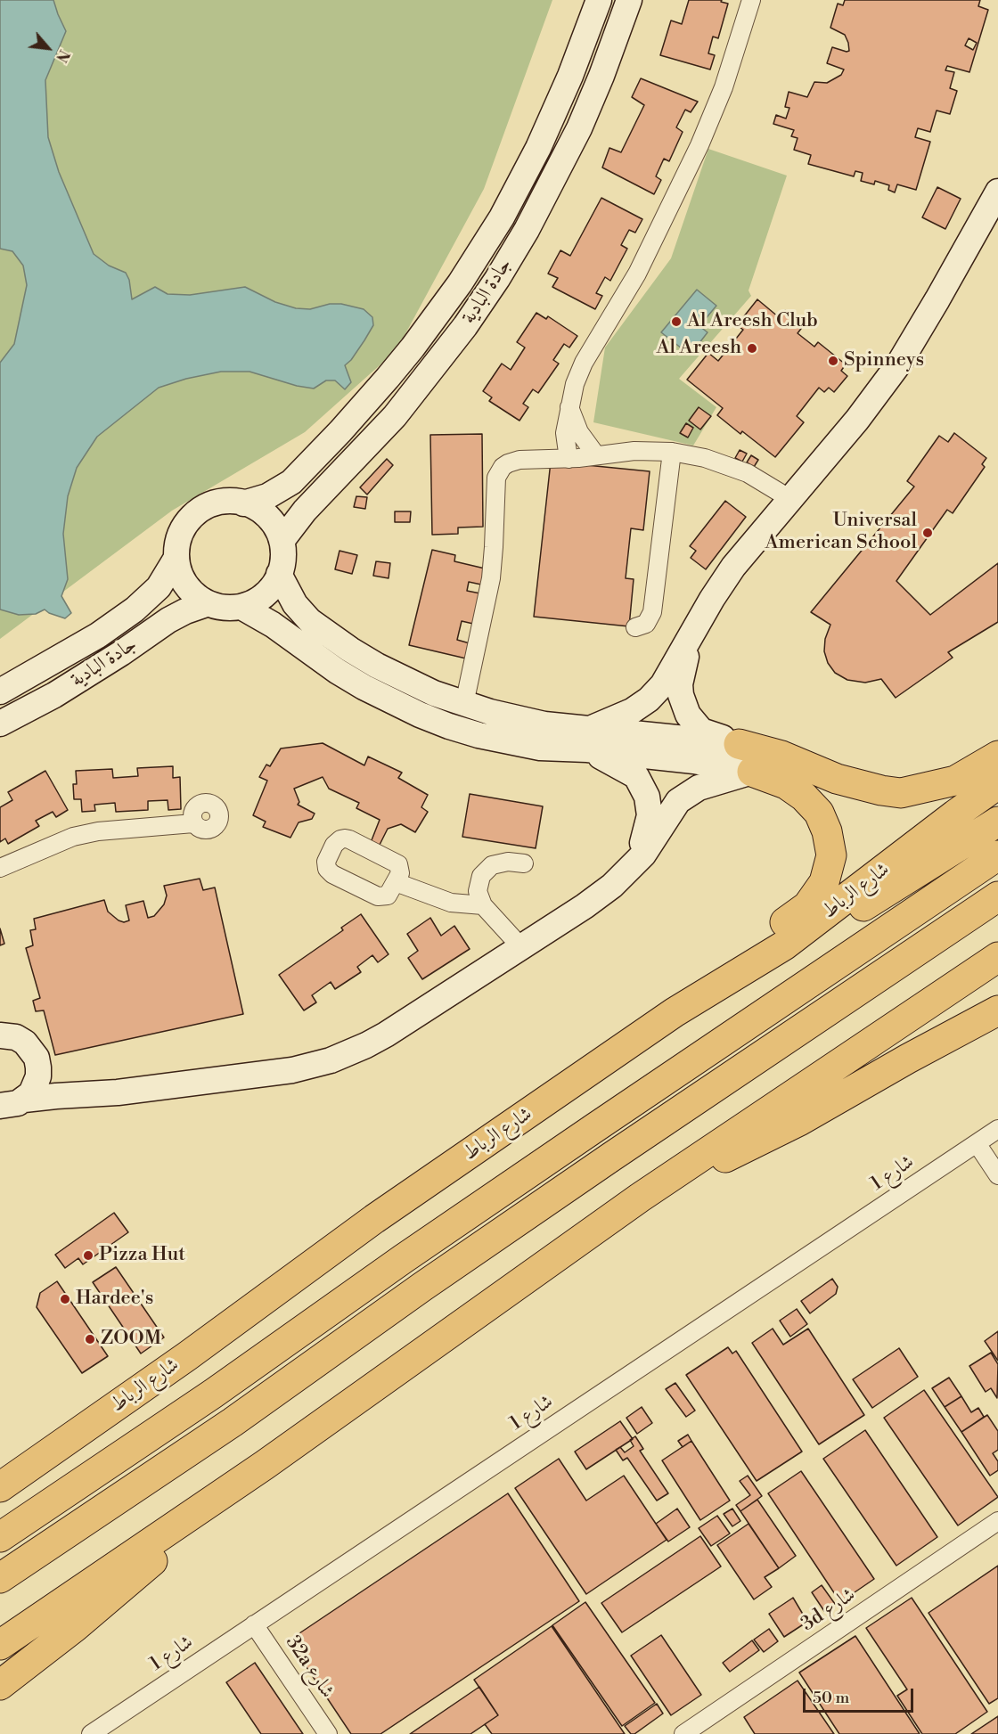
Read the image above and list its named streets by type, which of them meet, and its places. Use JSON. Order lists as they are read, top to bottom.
{
  "streets": {
    "highway": ["شارع الرباط"],
    "street": [
      "جادة البادية",
      "شارع 1",
      "3d شارع",
      "32a شارع"
    ]
  },
  "crossings": [
    ["شارع 1", "32a شارع"]
  ],
  "places": [
    "Al Areesh Club",
    "Al Areesh",
    "Spinneys",
    "Universal American School",
    "Pizza Hut",
    "Hardee's",
    "ZOOM"
  ],
  "scale_bar": "50 m",
  "north": "bottom right"
}
